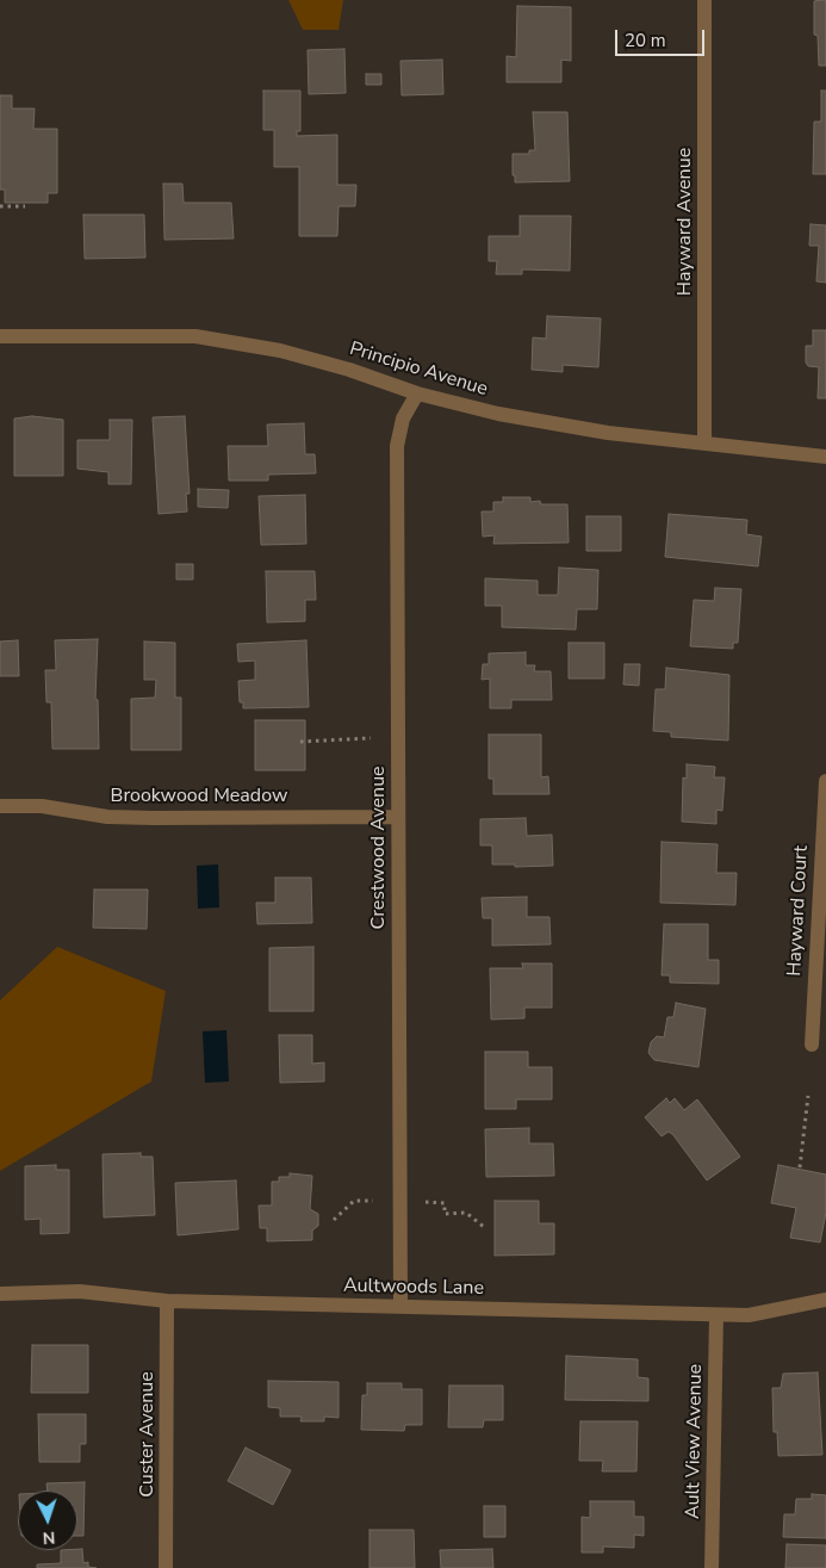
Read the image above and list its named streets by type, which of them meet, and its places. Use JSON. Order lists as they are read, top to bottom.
{
  "streets": {
    "street": [
      "Hayward Avenue",
      "Principio Avenue",
      "Brookwood Meadow",
      "Crestwood Avenue",
      "Hayward Court",
      "Aultwoods Lane",
      "Custer Avenue",
      "Ault View Avenue"
    ]
  },
  "crossings": [
    ["Hayward Avenue", "Principio Avenue"],
    ["Principio Avenue", "Crestwood Avenue"],
    ["Brookwood Meadow", "Crestwood Avenue"],
    ["Crestwood Avenue", "Aultwoods Lane"],
    ["Aultwoods Lane", "Custer Avenue"],
    ["Aultwoods Lane", "Ault View Avenue"]
  ],
  "scale_bar": "20 m",
  "north": "bottom"
}
